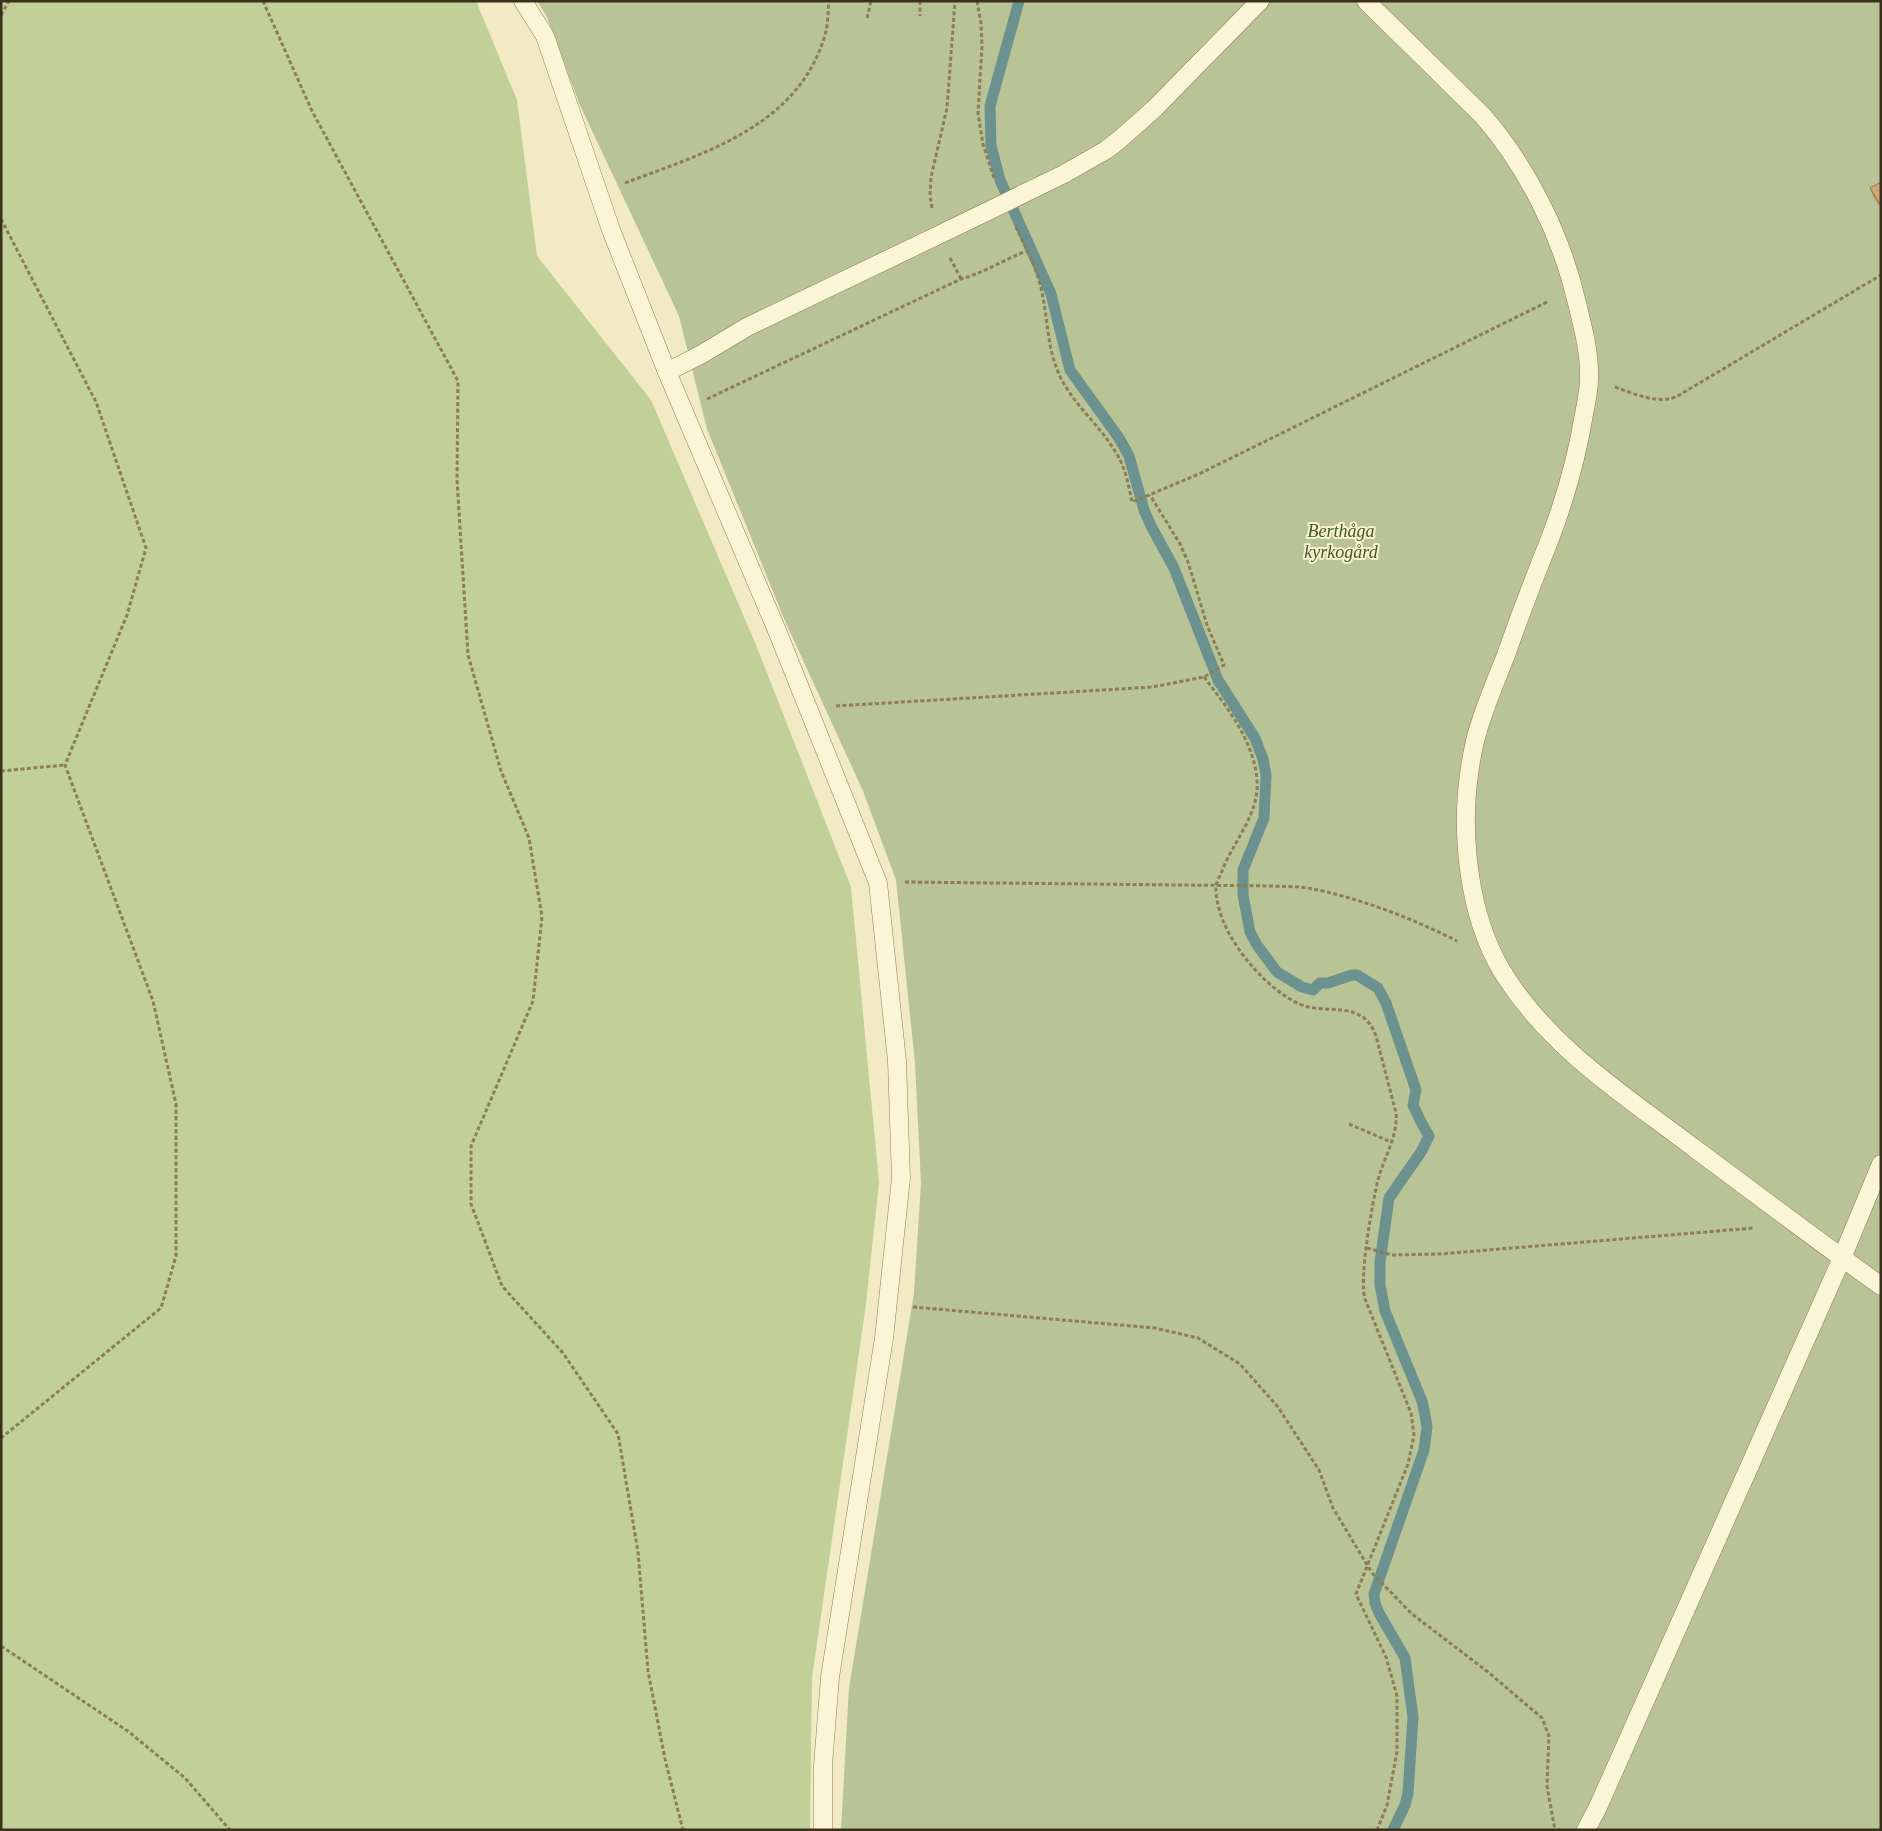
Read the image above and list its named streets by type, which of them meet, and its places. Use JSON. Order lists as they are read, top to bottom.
{
  "parks": ["Berthåga kyrkogård"]
}
